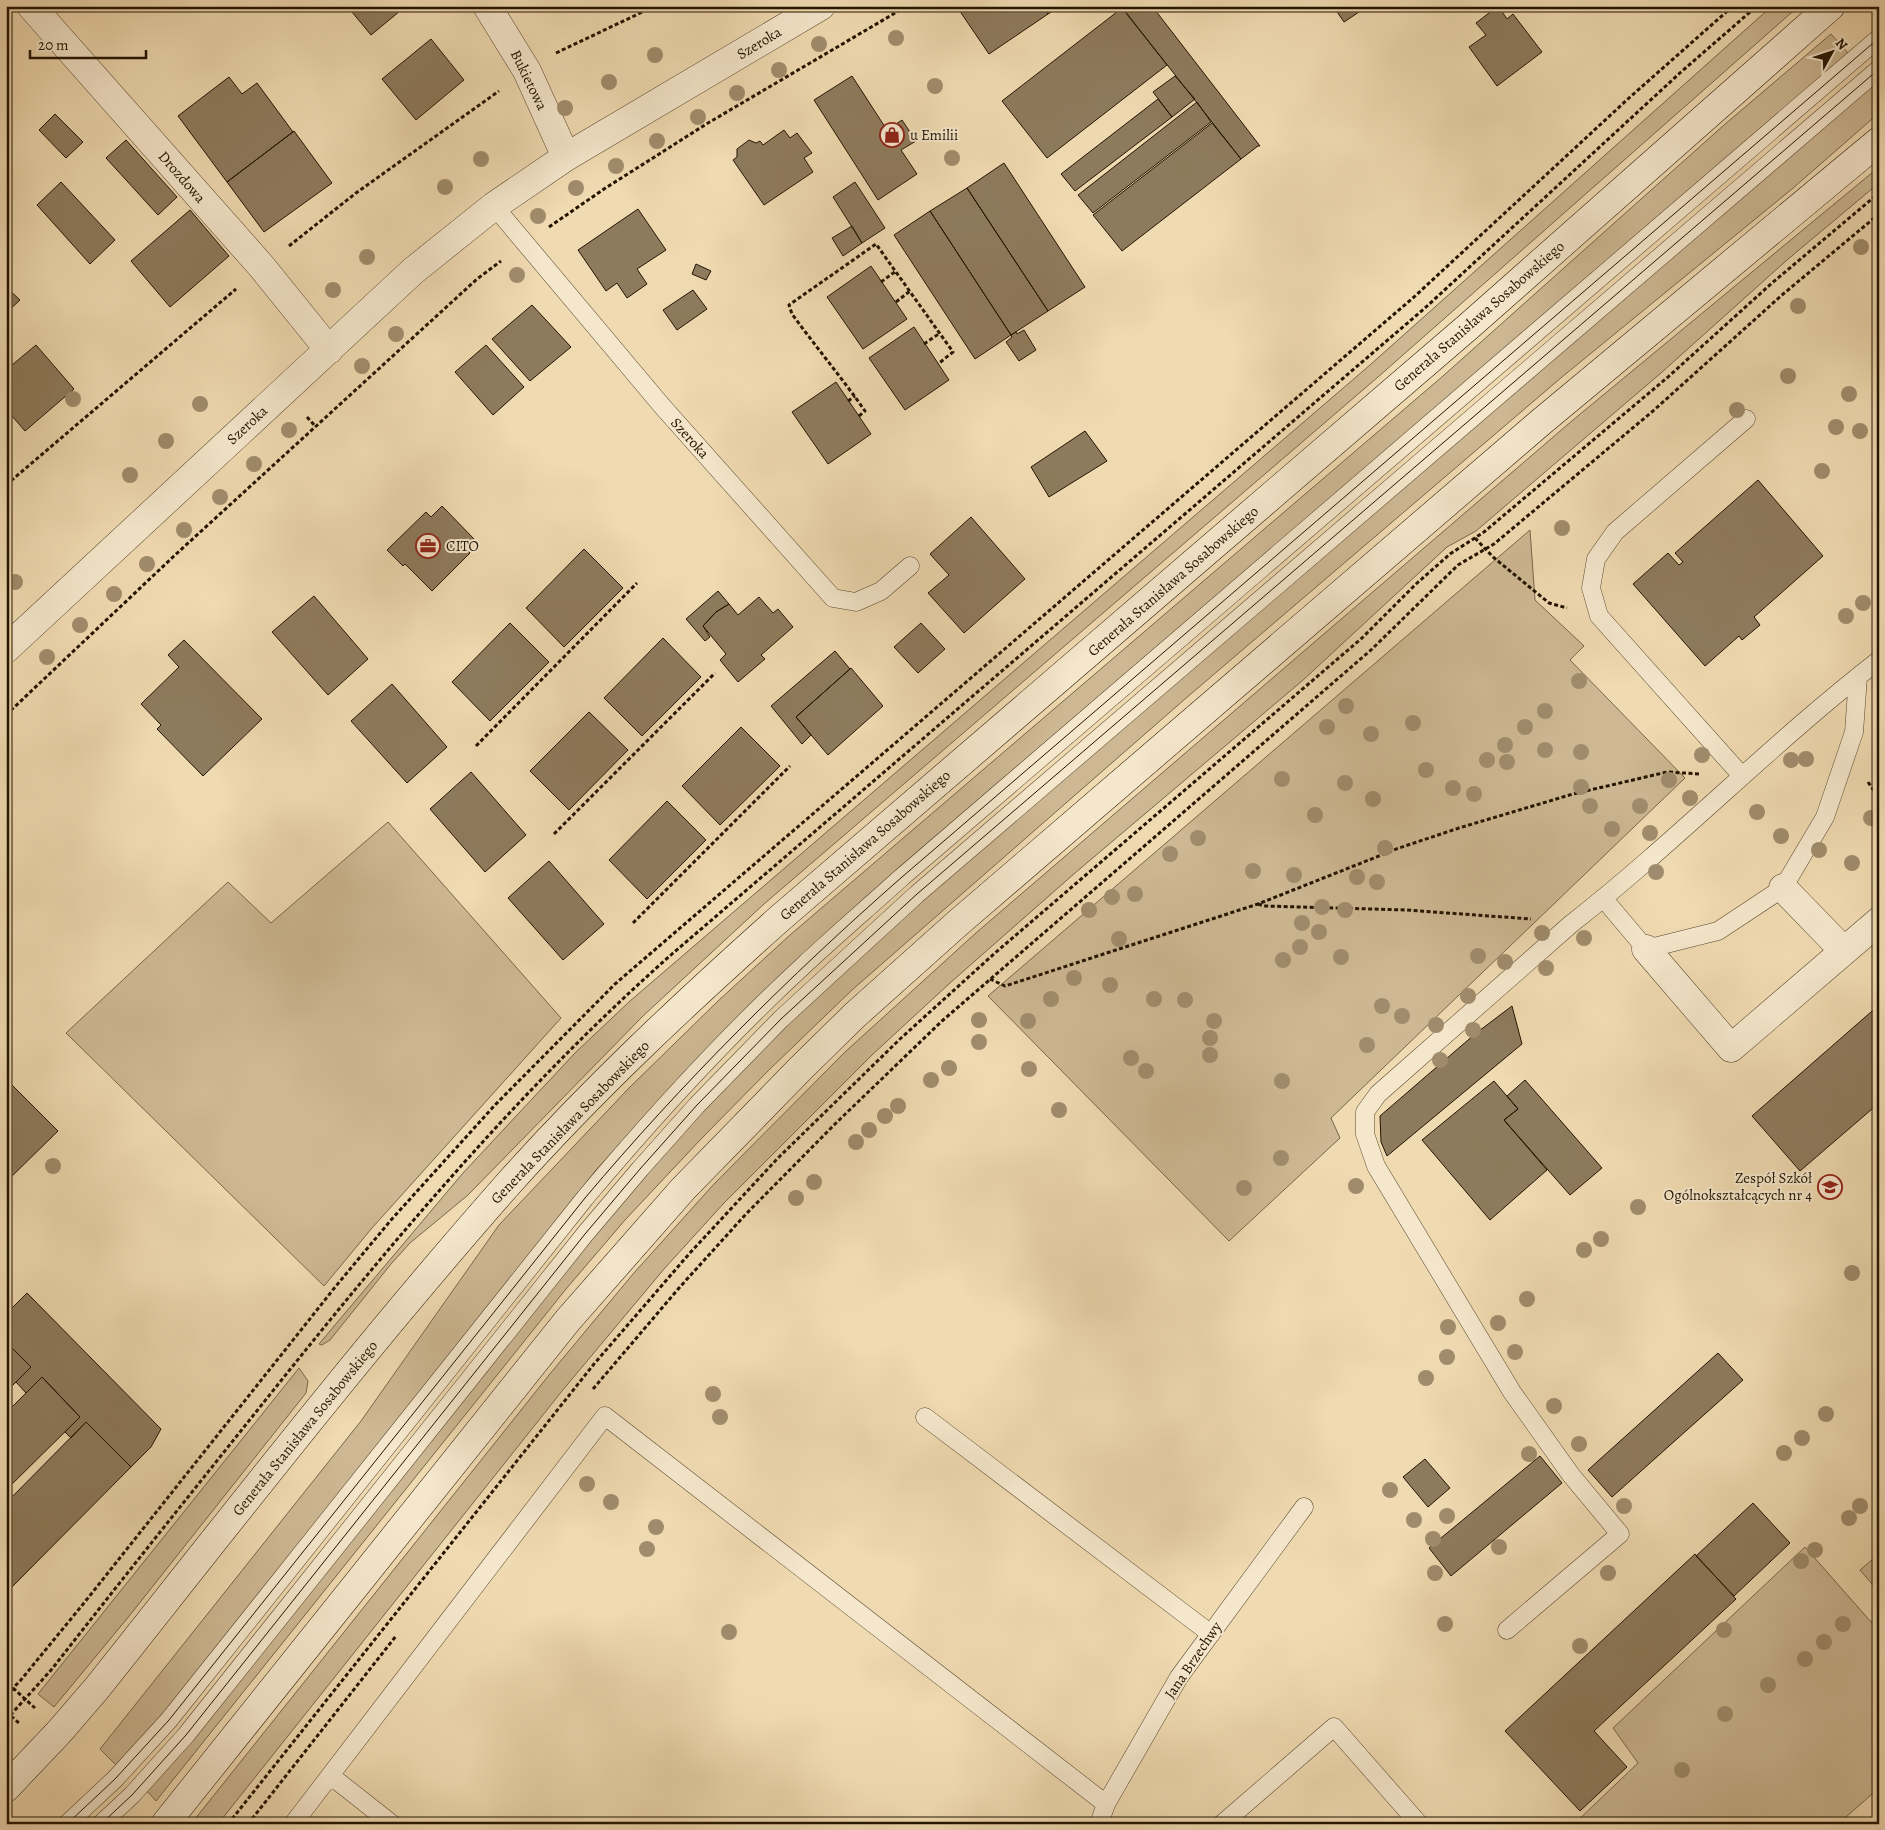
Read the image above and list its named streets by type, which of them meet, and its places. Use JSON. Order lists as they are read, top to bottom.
{
  "streets": {
    "main road": [
      "Szeroka",
      "Bukietowa",
      "Drozdowa",
      "Generała Stanisława Sosabowskiego"
    ],
    "lane": ["Jana Brzechwy"]
  },
  "crossings": [
    ["Szeroka", "Bukietowa"],
    ["Szeroka", "Drozdowa"]
  ],
  "places": {
    "shop": ["u Emilii"],
    "office": ["CITO"],
    "school or university": ["Zespół Szkół Ogólnokształcących nr 4"]
  },
  "scale_bar": "20 m",
  "north": "top right"
}
